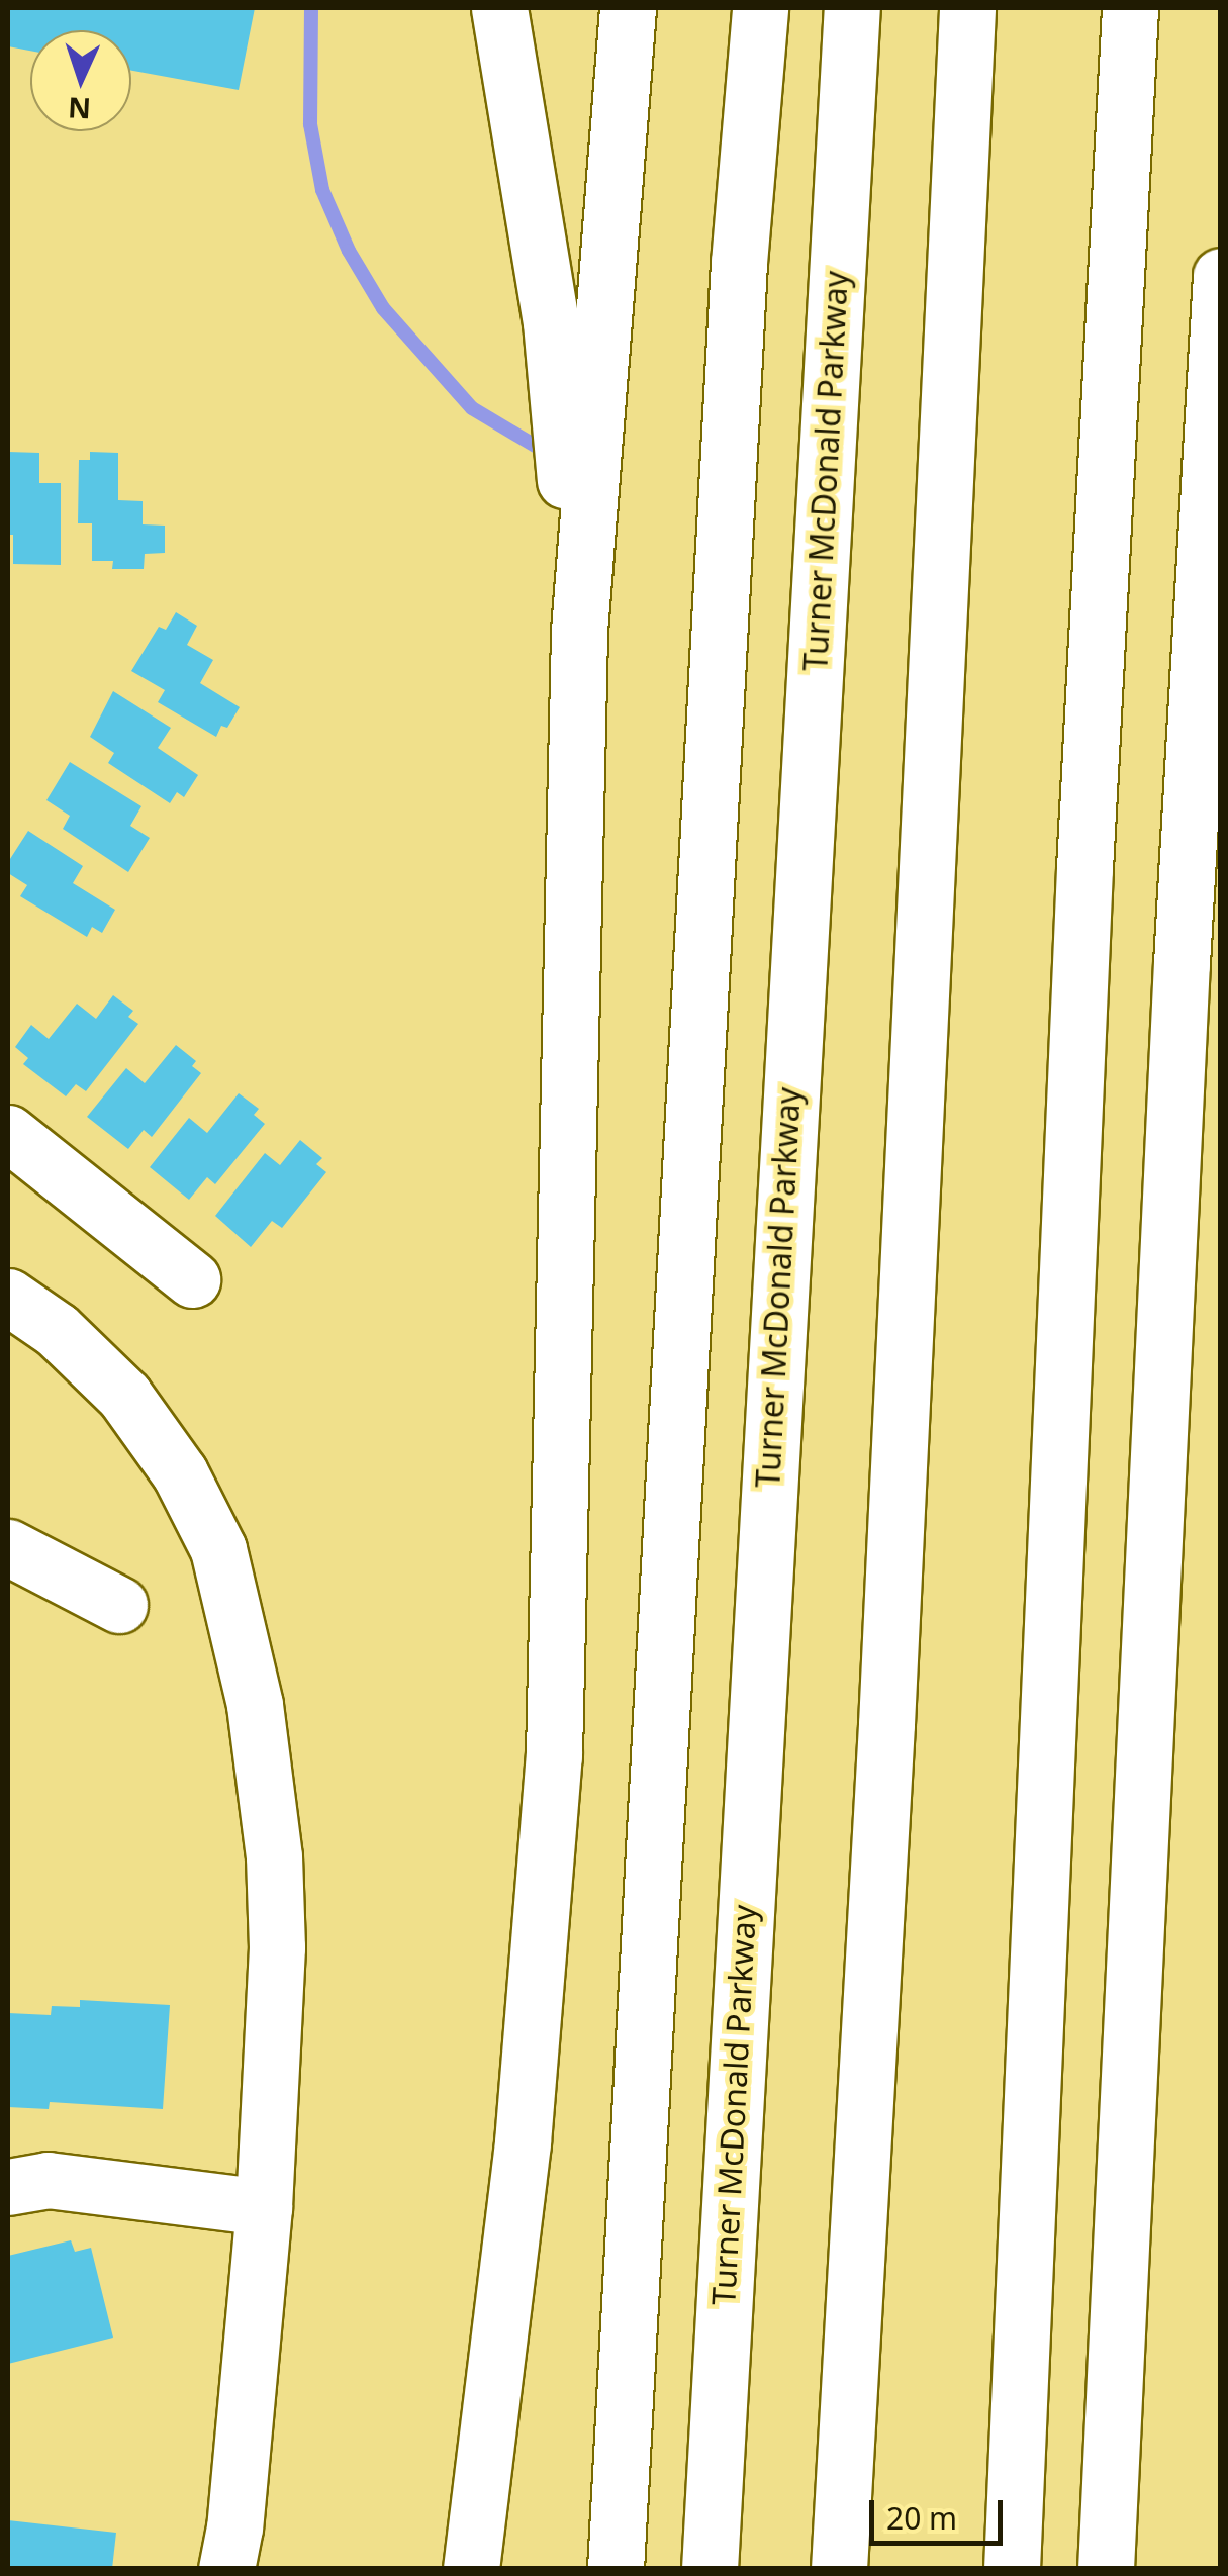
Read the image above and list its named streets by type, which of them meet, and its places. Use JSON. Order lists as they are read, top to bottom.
{
  "streets": {
    "main road": ["Turner McDonald Parkway"]
  },
  "scale_bar": "20 m",
  "north": "bottom"
}
